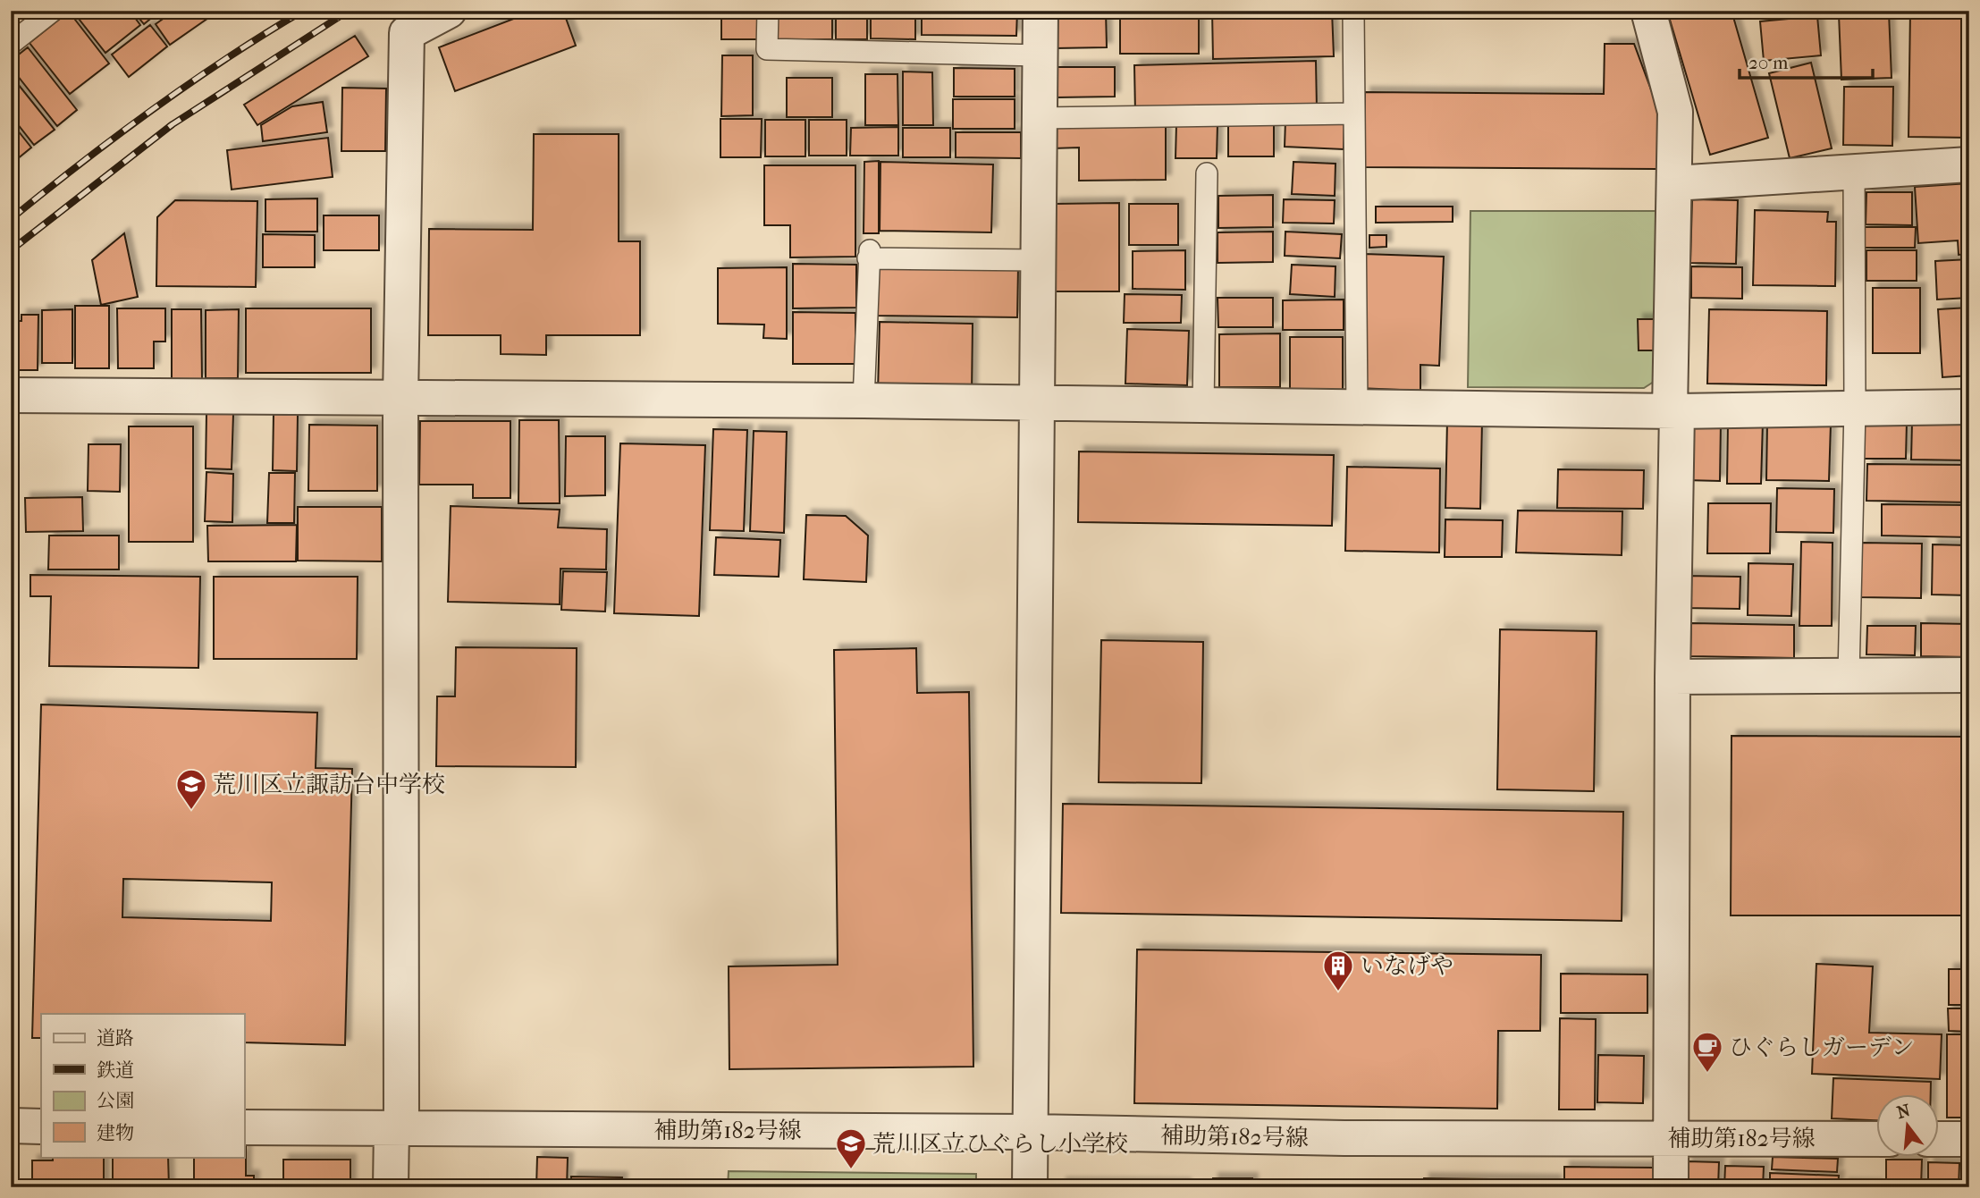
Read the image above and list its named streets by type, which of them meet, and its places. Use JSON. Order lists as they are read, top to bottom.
{
  "streets": {
    "street": ["補助第182号線"]
  },
  "places": {
    "school or university": ["荒川区立諏訪台中学校", "荒川区立ひぐらし小学校"],
    "building": ["いなげや"],
    "cafe": ["ひぐらしガーデン"]
  },
  "legend": [
    "道路",
    "鉄道",
    "公園",
    "建物"
  ],
  "scale_bar": "20 m",
  "north": "top"
}
